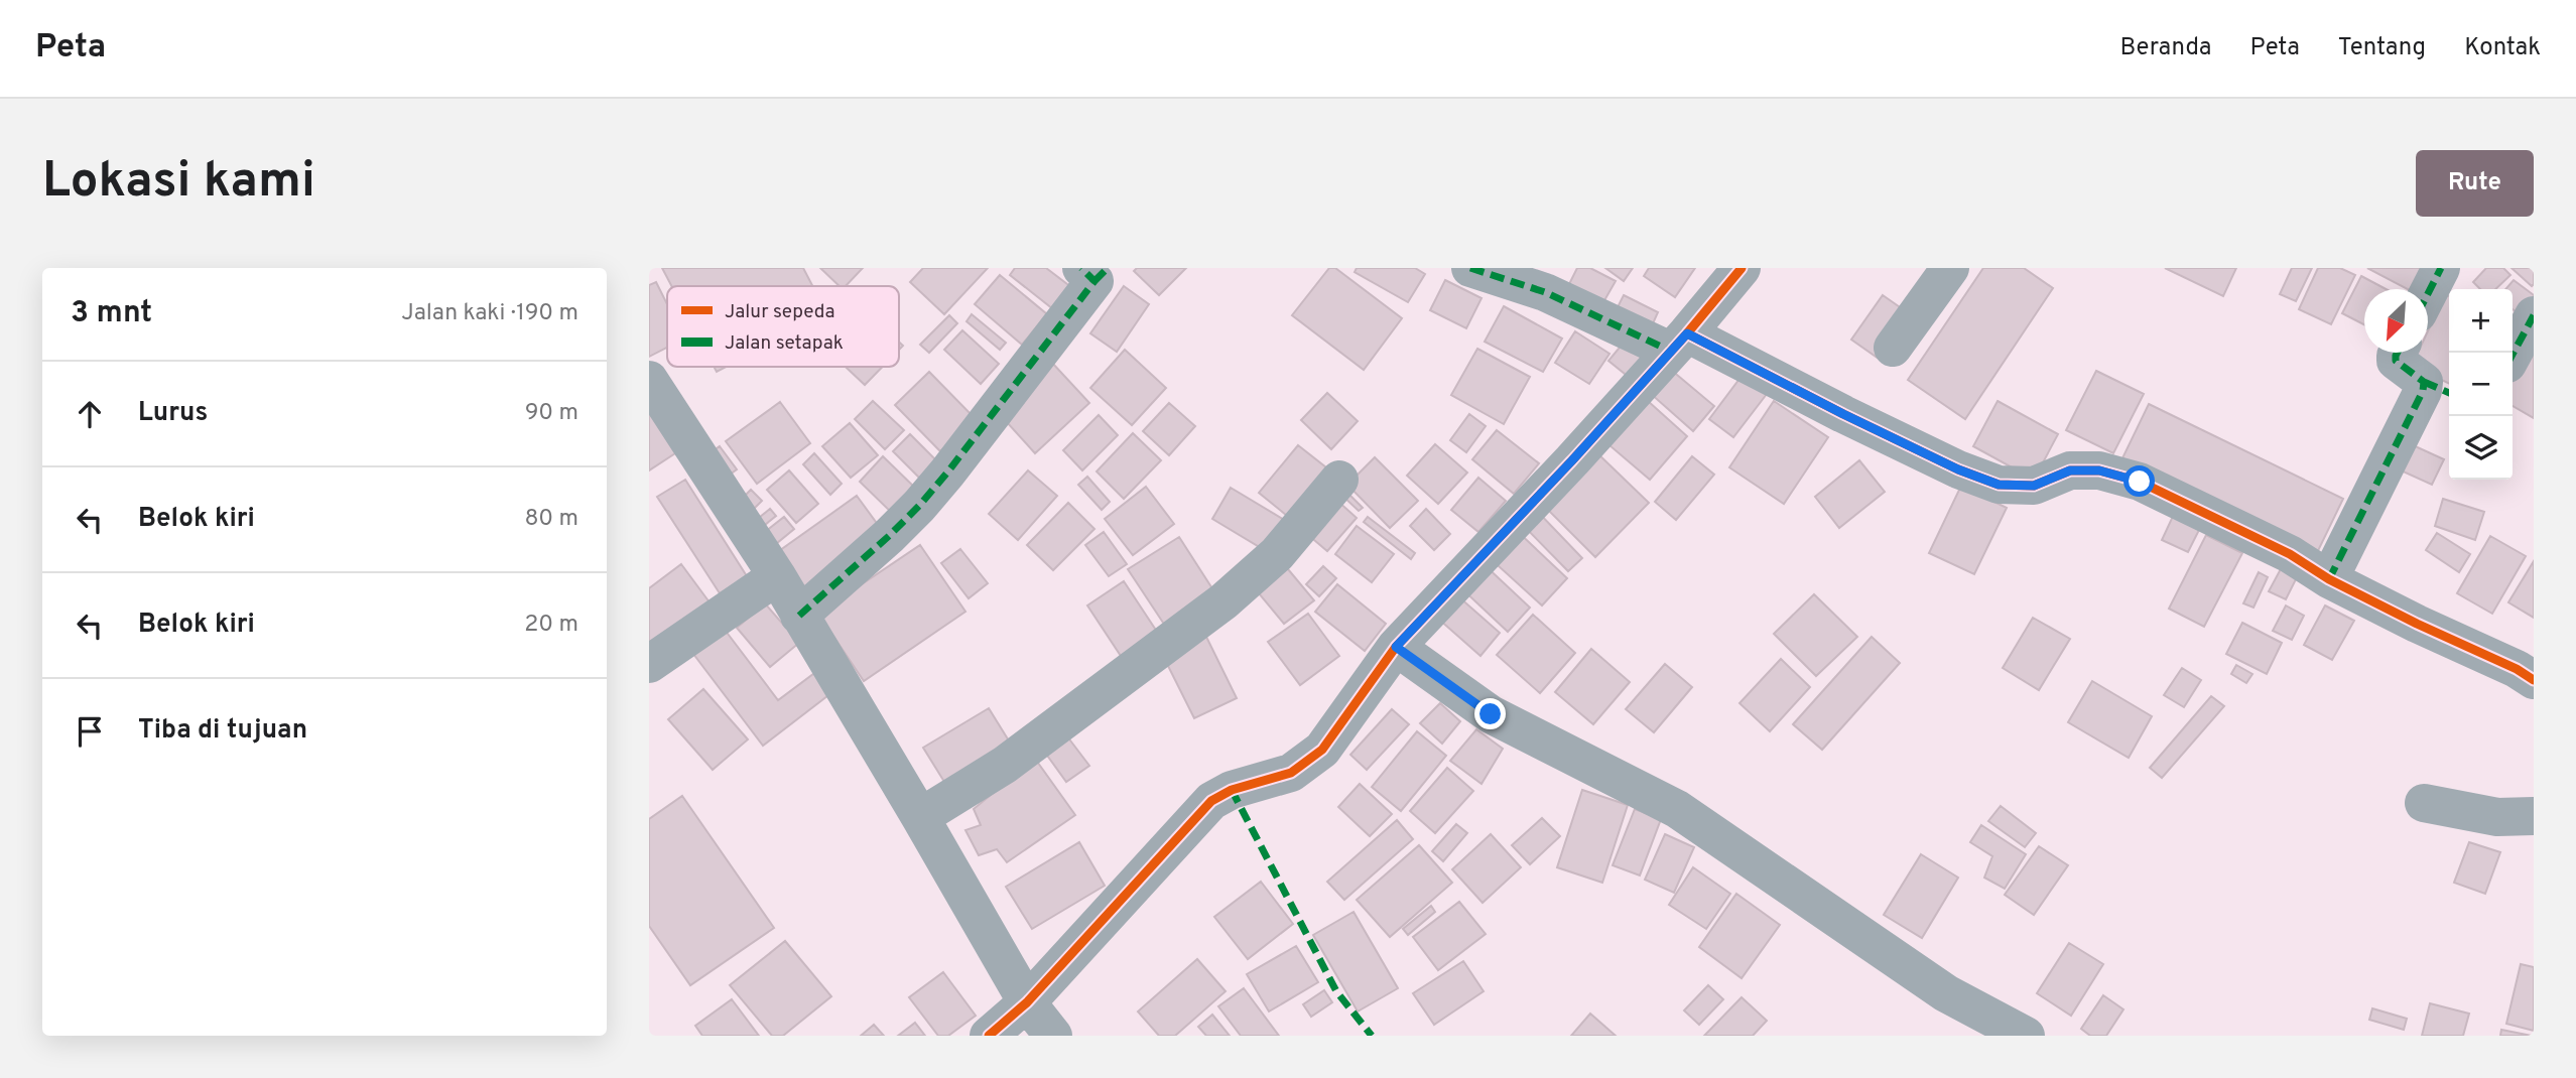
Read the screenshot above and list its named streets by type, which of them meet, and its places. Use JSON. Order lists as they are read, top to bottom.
{
  "legend": ["Jalur sepeda", "Jalan setapak"],
  "north": "bottom left",
  "page": {
    "header": "Peta",
    "nav": [
      "Beranda",
      "Peta",
      "Tentang",
      "Kontak"
    ],
    "buttons": "Rute",
    "title": "Lokasi kami",
    "heading": ["3 mnt", "Jalan kaki · 190 m"],
    "map_buttons": ["+", "−"],
    "list": [
      ["Lurus", "90 m"],
      ["Belok kiri", "80 m"],
      ["Belok kiri", "20 m"],
      "Tiba di tujuan"
    ]
  }
}
